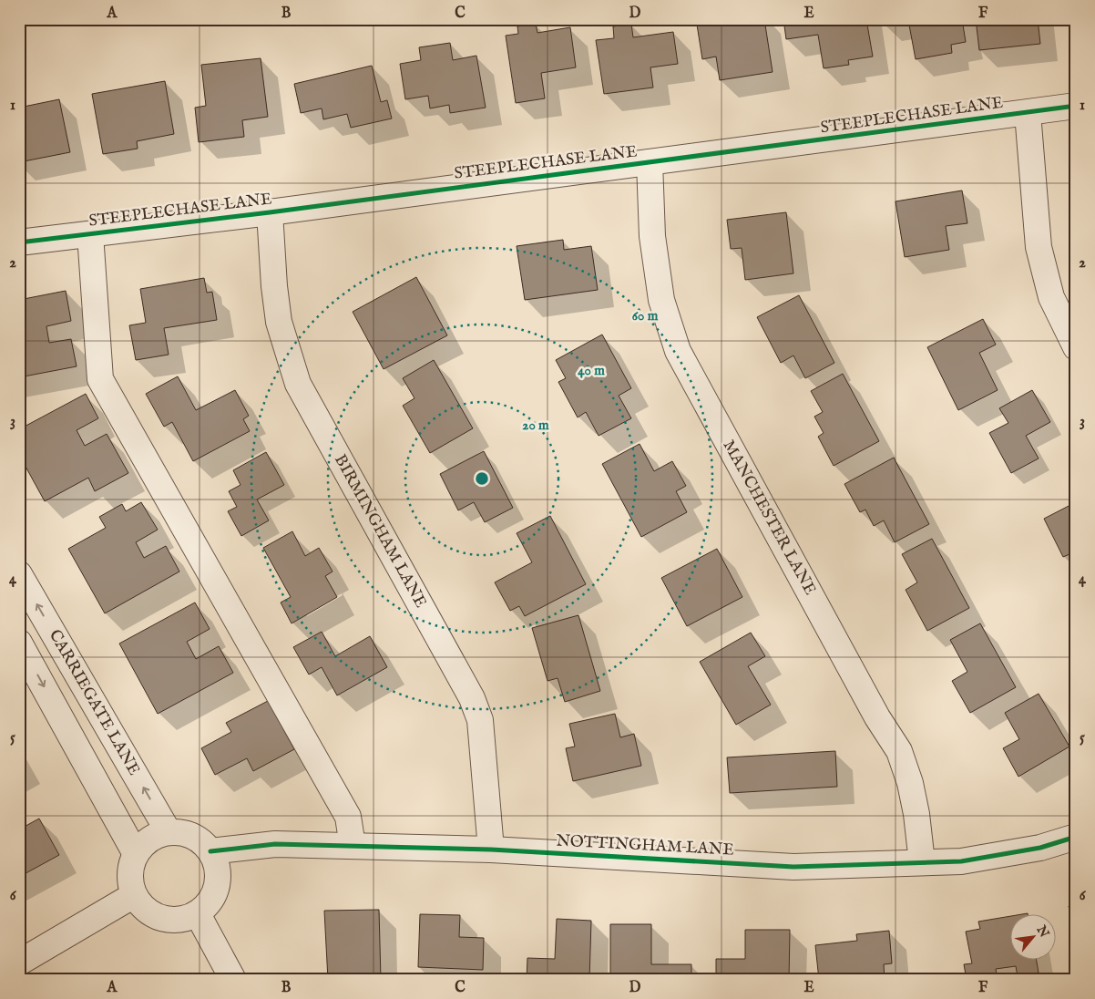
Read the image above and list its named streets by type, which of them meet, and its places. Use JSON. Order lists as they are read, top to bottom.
{
  "streets": {
    "street": [
      "STEEPLECHASE LANE",
      "MANCHESTER LANE",
      "BIRMINGHAM LANE",
      "CARRIEGATE LANE",
      "NOTTINGHAM LANE"
    ]
  },
  "crossings": [
    ["STEEPLECHASE LANE", "MANCHESTER LANE"],
    ["STEEPLECHASE LANE", "BIRMINGHAM LANE"],
    ["MANCHESTER LANE", "NOTTINGHAM LANE"],
    ["BIRMINGHAM LANE", "NOTTINGHAM LANE"],
    ["CARRIEGATE LANE", "NOTTINGHAM LANE"]
  ],
  "north": "top right",
  "grid": {
    "columns": [
      "A",
      "B",
      "C",
      "D",
      "E",
      "F"
    ],
    "rows": [
      "1",
      "2",
      "3",
      "4",
      "5",
      "6"
    ]
  },
  "rings": ["60 m", "40 m", "20 m"]
}
